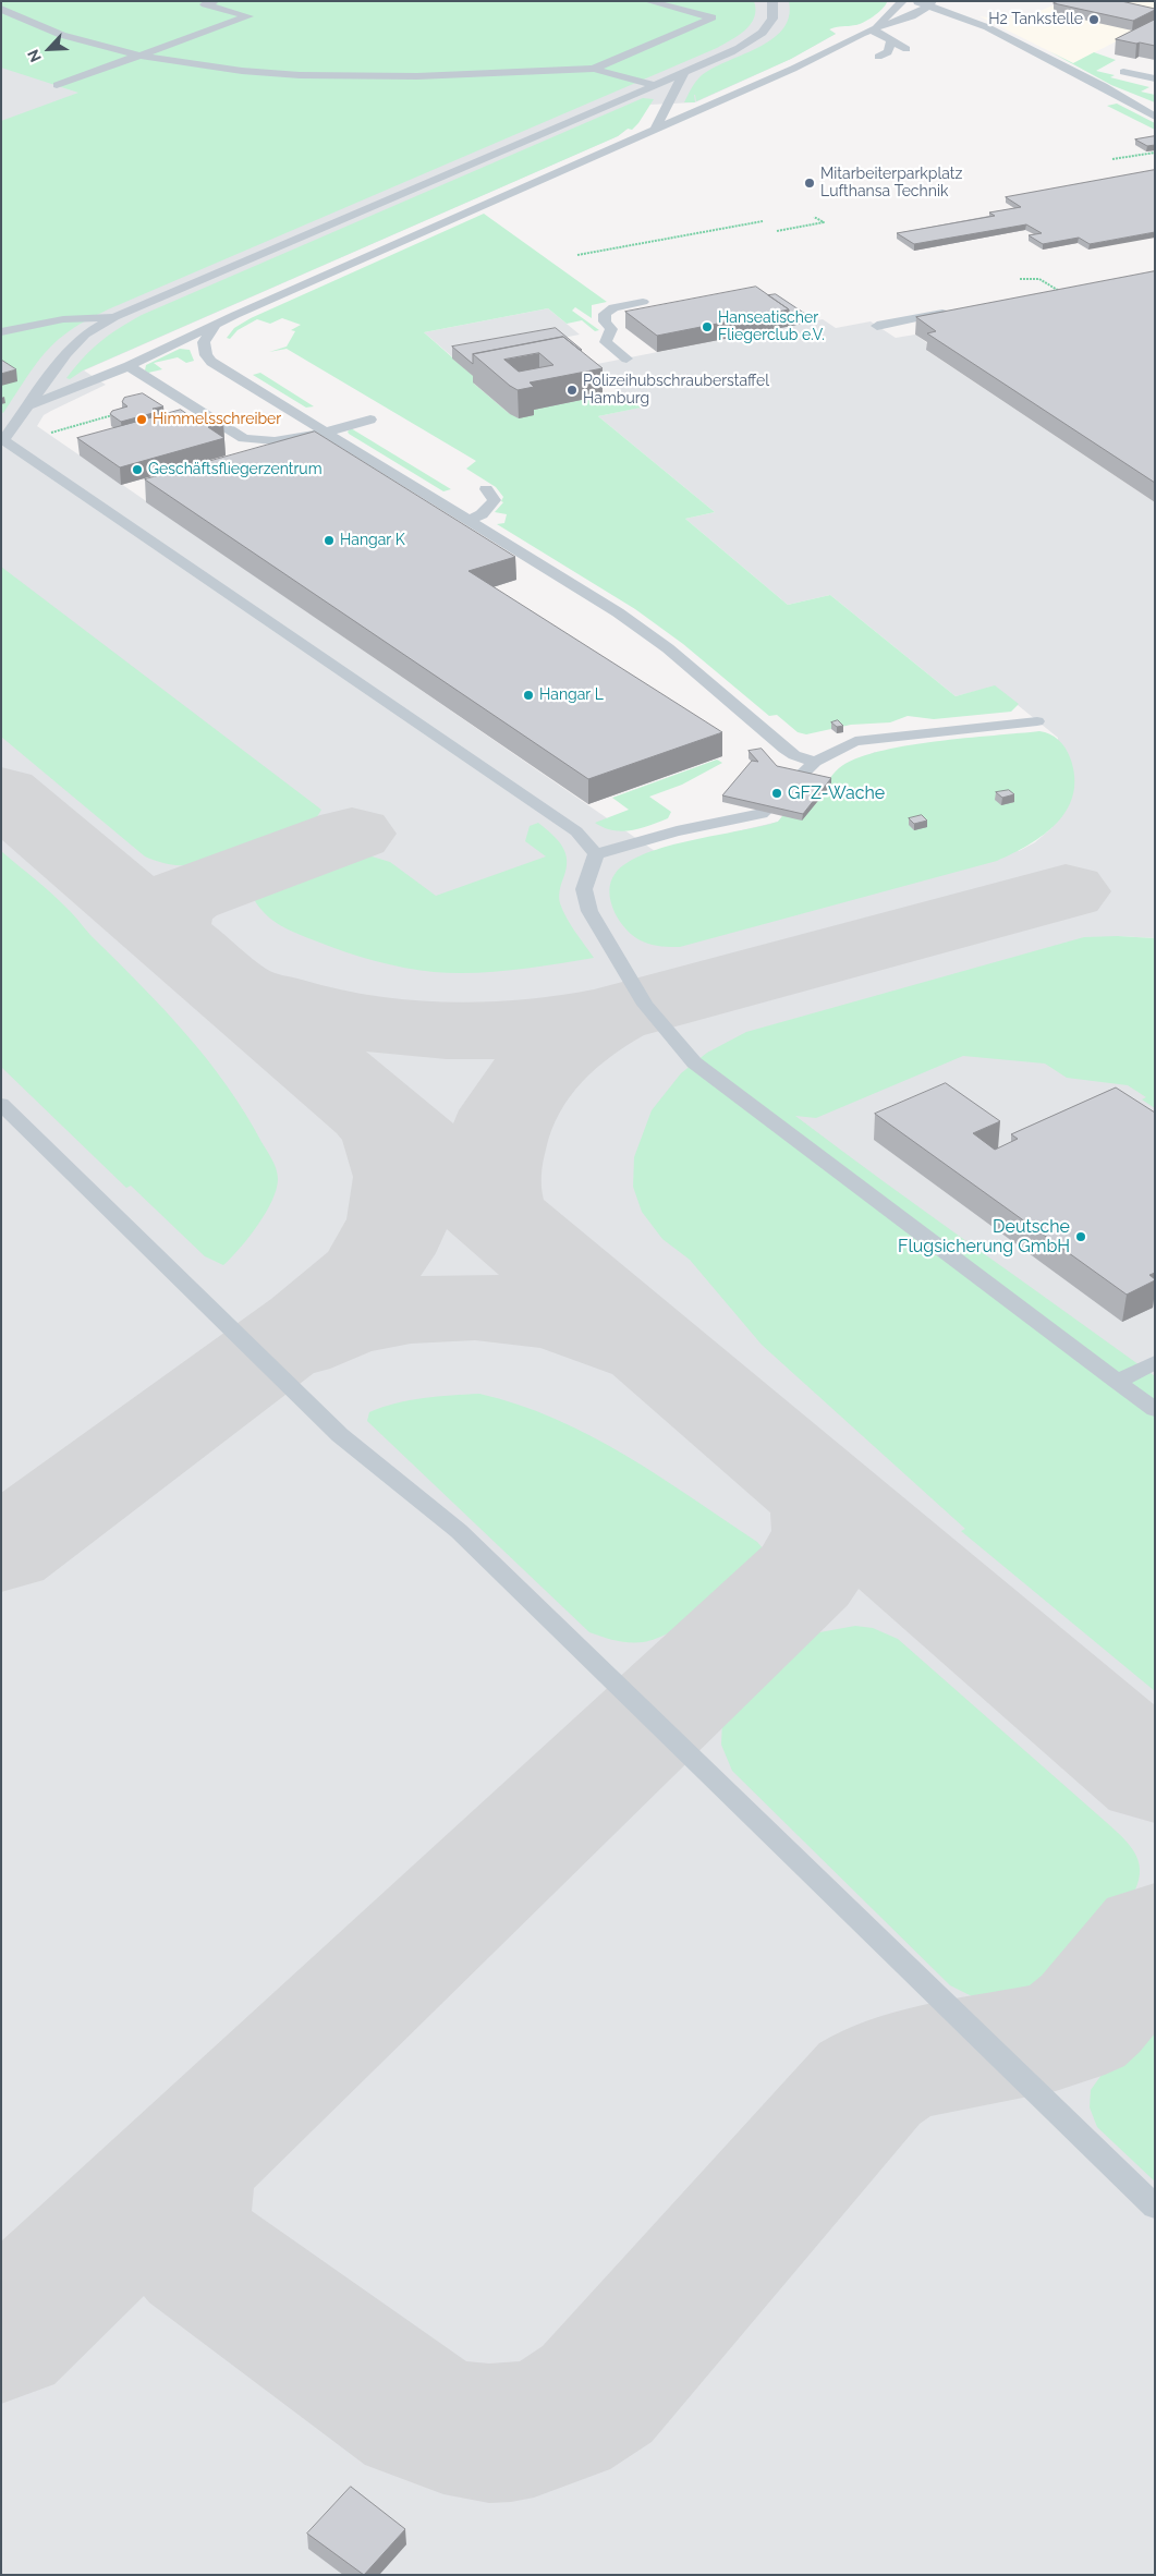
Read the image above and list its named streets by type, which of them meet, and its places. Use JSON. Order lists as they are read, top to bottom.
{
  "places": [
    "H2 Tankstelle",
    "Mitarbeiterparkplatz Lufthansa Technik",
    "Hanseatischer Fliegerclub e.V.",
    "Polizeihubschrauberstaffel Hamburg",
    "Himmelsschreiber",
    "Geschäftsfliegerzentrum",
    "Hangar K",
    "Hangar L",
    "GFZ-Wache",
    "Deutsche Flugsicherung GmbH"
  ],
  "north": "bottom left"
}
